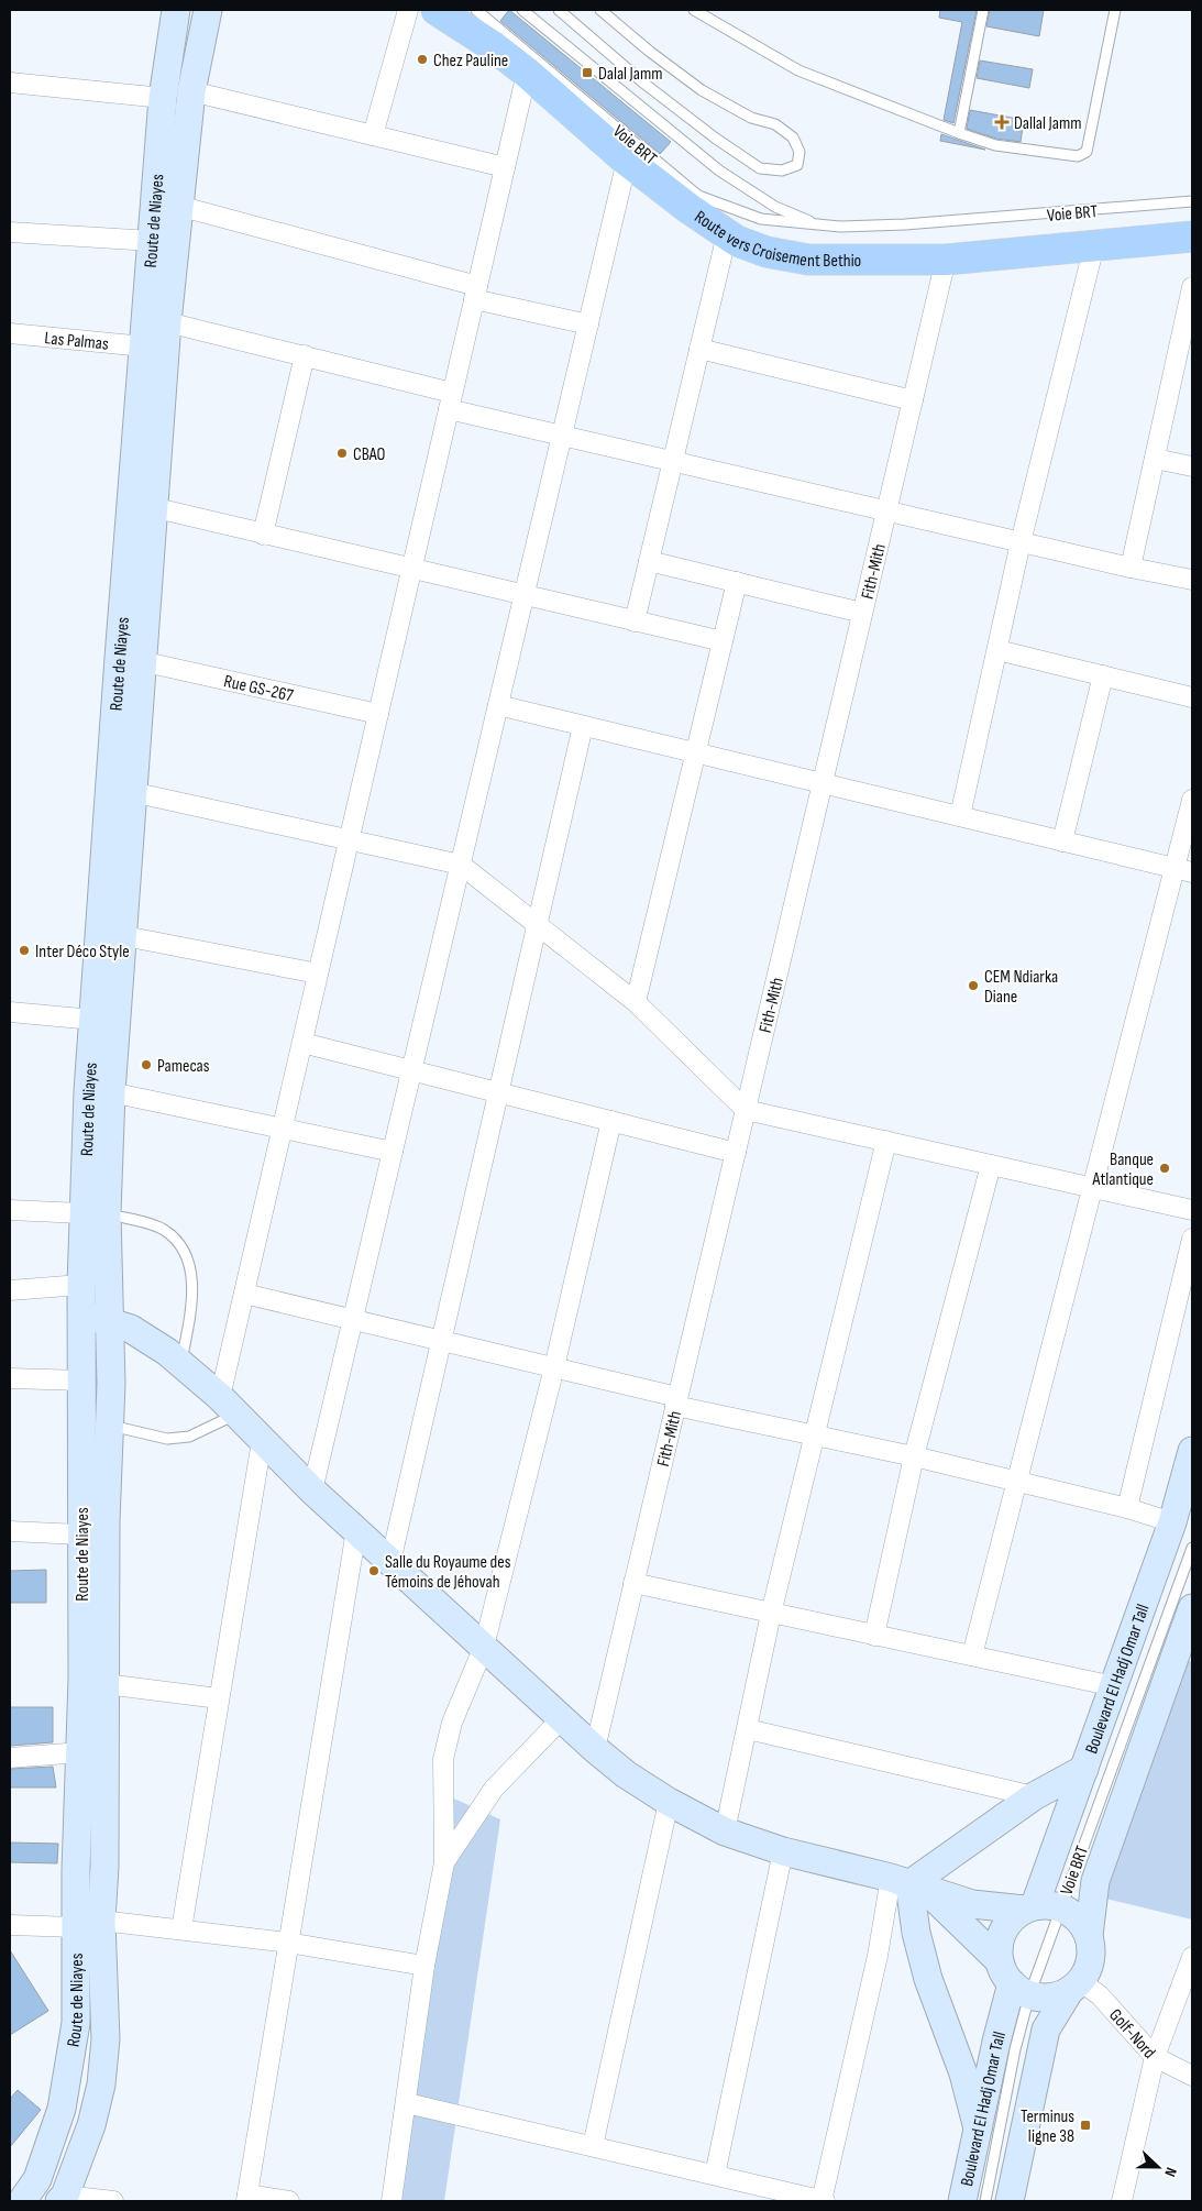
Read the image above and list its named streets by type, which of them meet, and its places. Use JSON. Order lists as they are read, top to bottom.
{
  "streets": {
    "main road": ["Route de Niayes", "Route vers Croisement Bethio", "Boulevard El Hadj Omar Tall"],
    "street": [
      "Las Palmas",
      "Fith-Mith",
      "Rue GS-267",
      "Golf-Nord"
    ],
    "lane": ["Voie BRT"]
  },
  "crossings": [
    ["Voie BRT", "Boulevard El Hadj Omar Tall"],
    ["Route de Niayes", "Las Palmas"],
    ["Route de Niayes", "Rue GS-267"],
    ["Route vers Croisement Bethio", "Fith-Mith"]
  ],
  "places": {
    "other": [
      "Chez Pauline",
      "CBAO",
      "Inter Déco Style",
      "CEM Ndiarka Diane",
      "Pamecas",
      "Banque Atlantique",
      "Salle du Royaume des Témoins de Jéhovah"
    ],
    "transit": ["Dalal Jamm", "Terminus ligne 38"],
    "health": ["Dallal Jamm"]
  },
  "north": "right"
}
